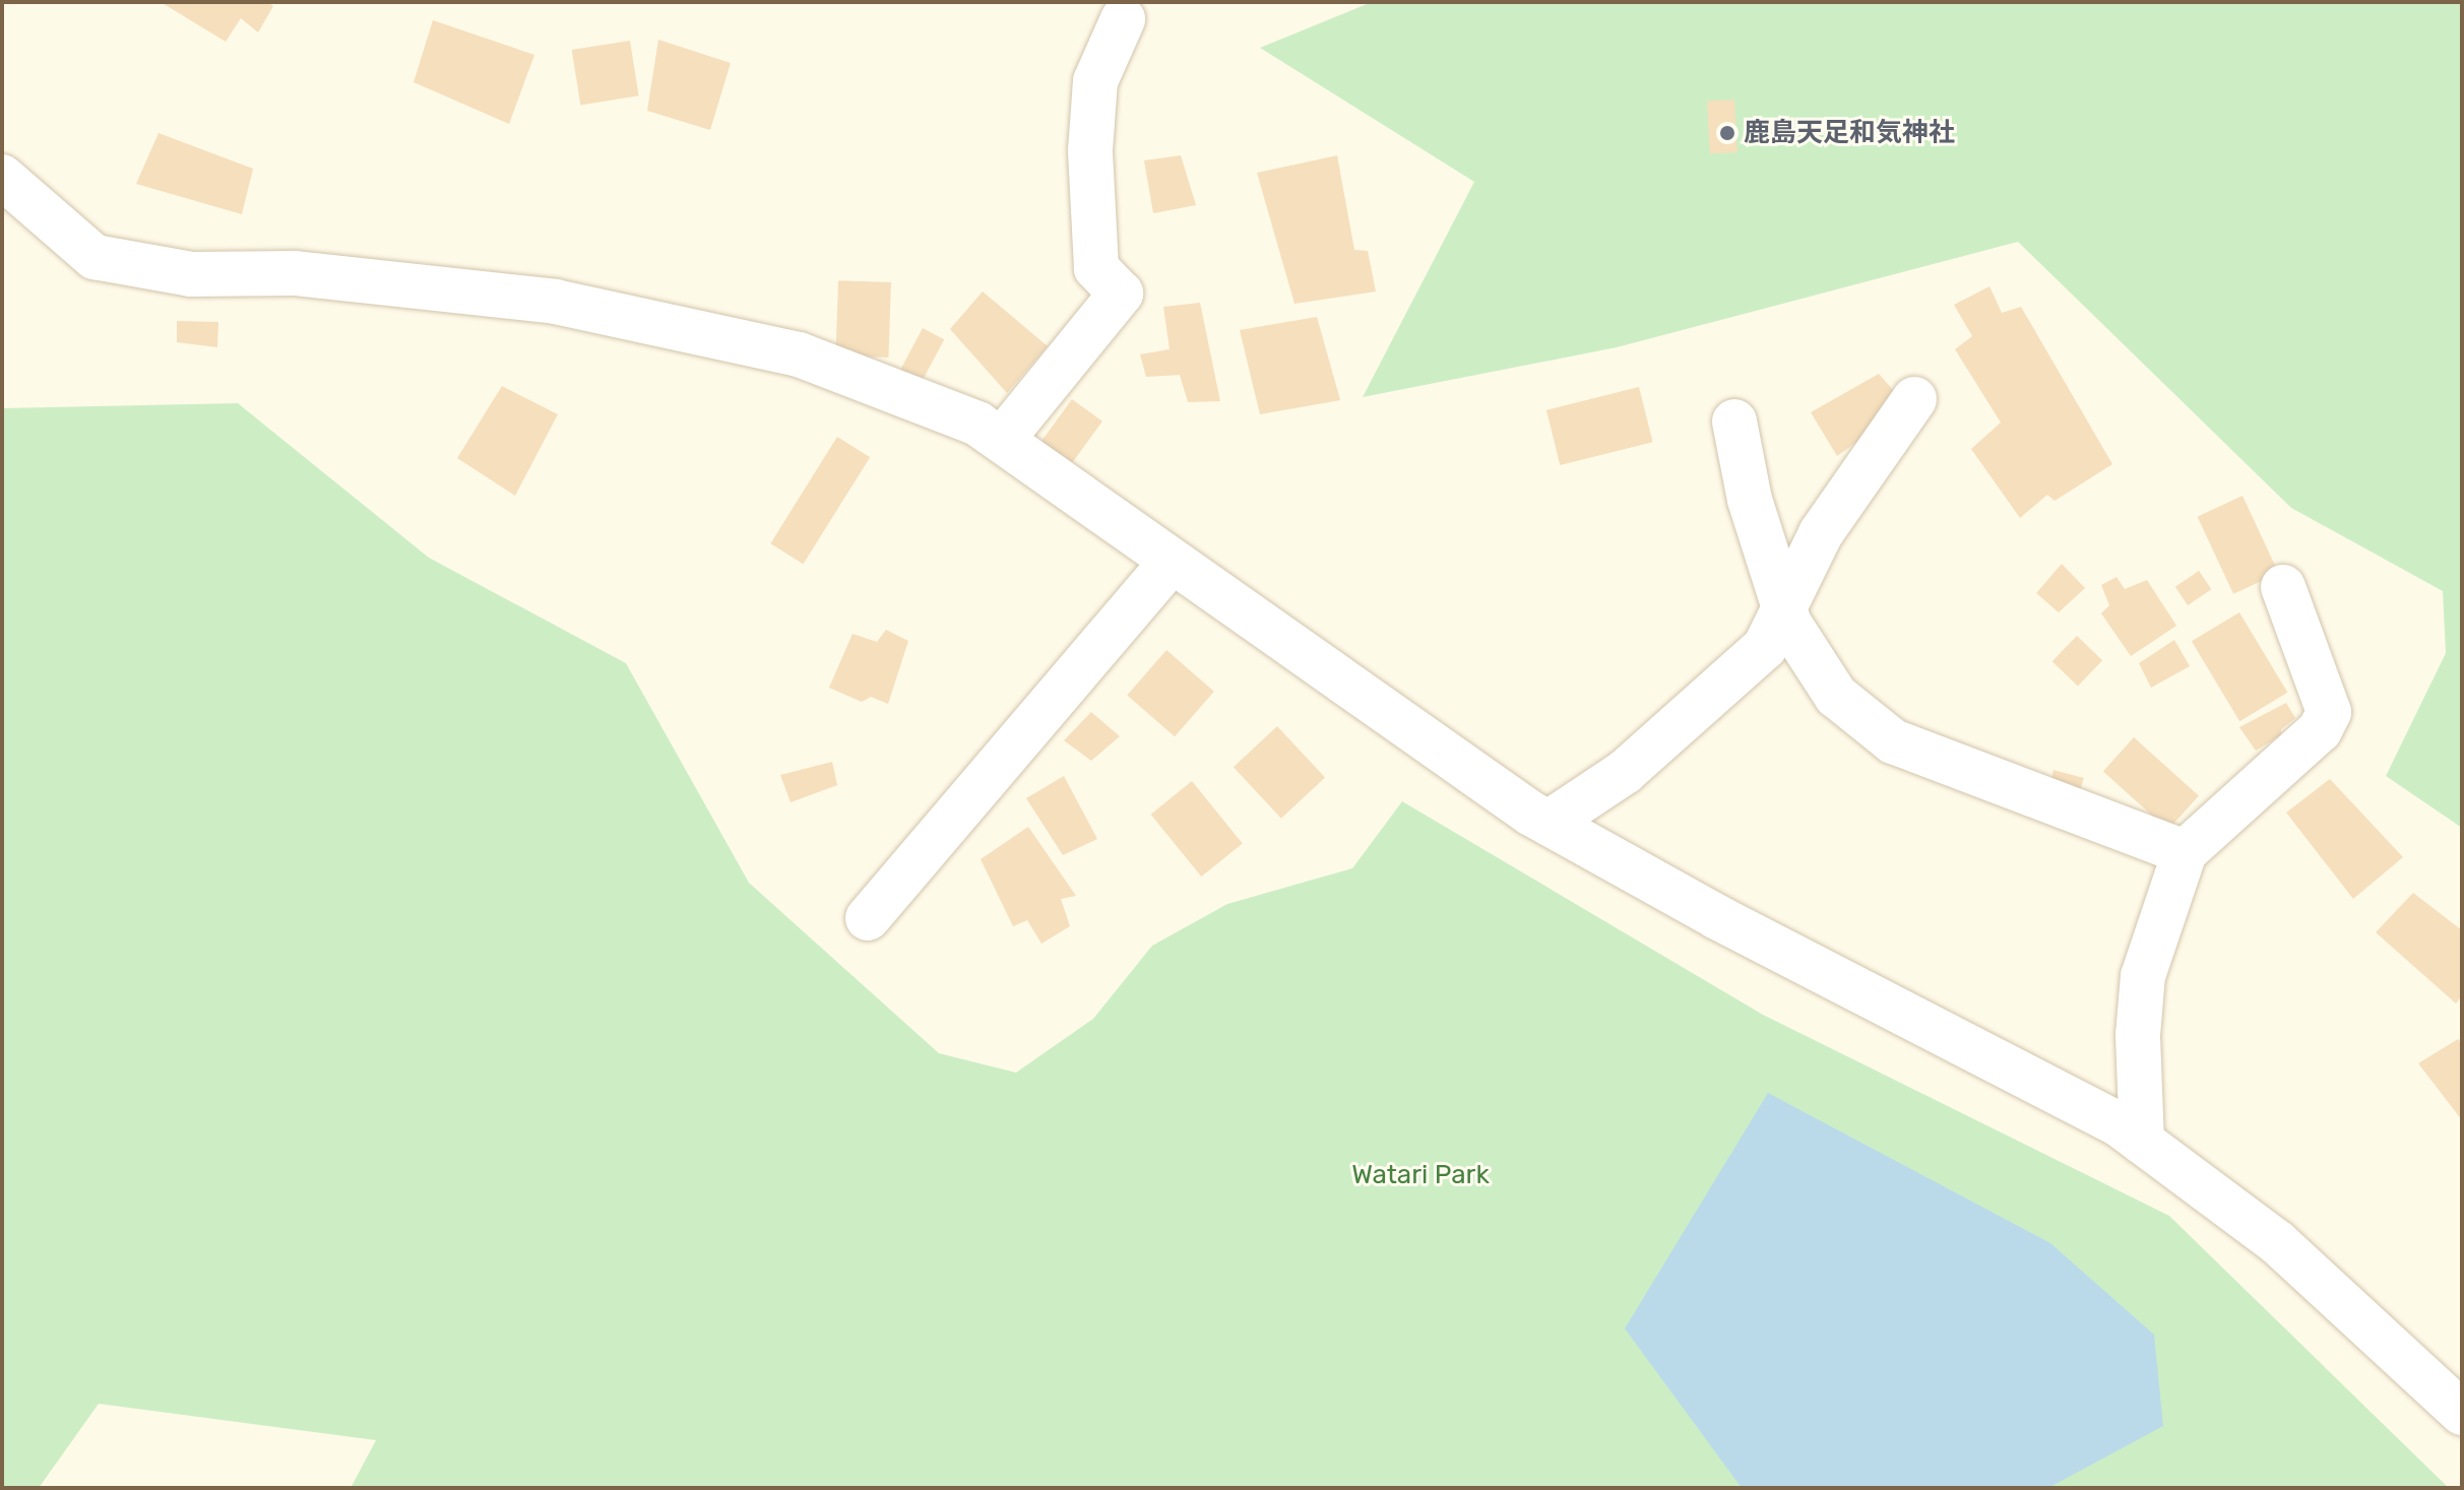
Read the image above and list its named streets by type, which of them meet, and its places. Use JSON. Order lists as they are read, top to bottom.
{
  "parks": ["Watari Park"],
  "places": ["鹿島天足和気神社"]
}
